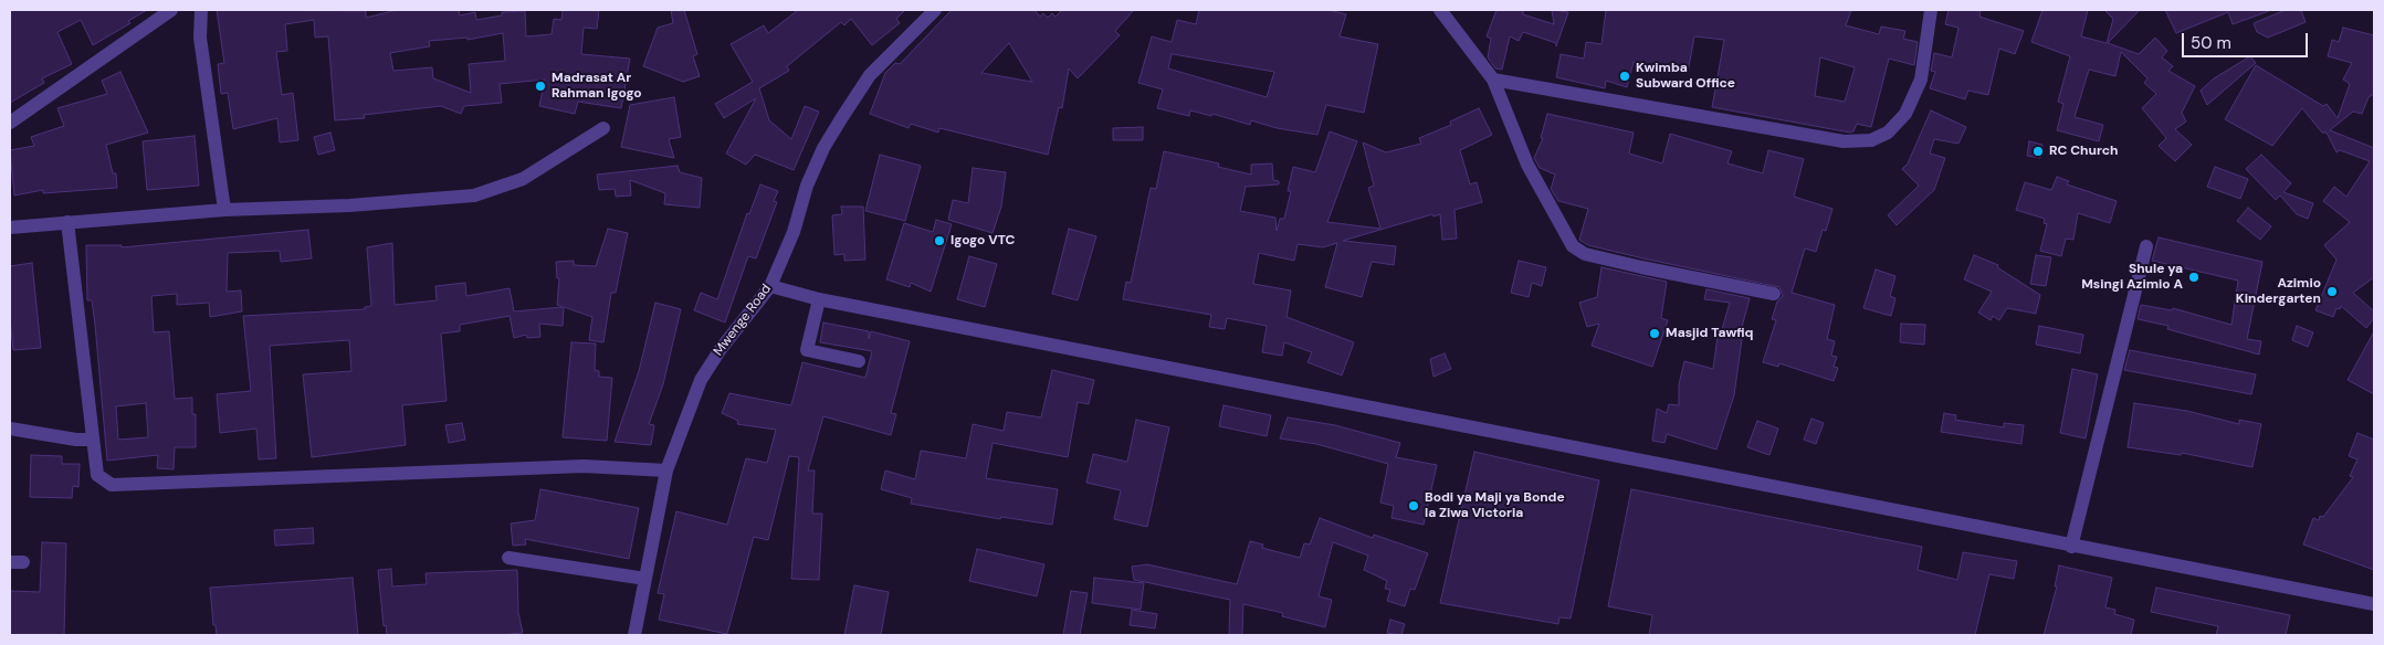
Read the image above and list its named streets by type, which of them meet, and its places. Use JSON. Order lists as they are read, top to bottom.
{
  "streets": {
    "street": ["Mwenge Road"]
  },
  "places": [
    "Kwimba Subward Office",
    "Madrasat Ar Rahman Igogo",
    "RC Church",
    "Igogo VTC",
    "Shule ya Msingi Azimio A",
    "Azimio Kindergarten",
    "Masjid Tawfiq",
    "Bodi ya Maji ya Bonde la Ziwa Victoria"
  ],
  "scale_bar": "50 m"
}
